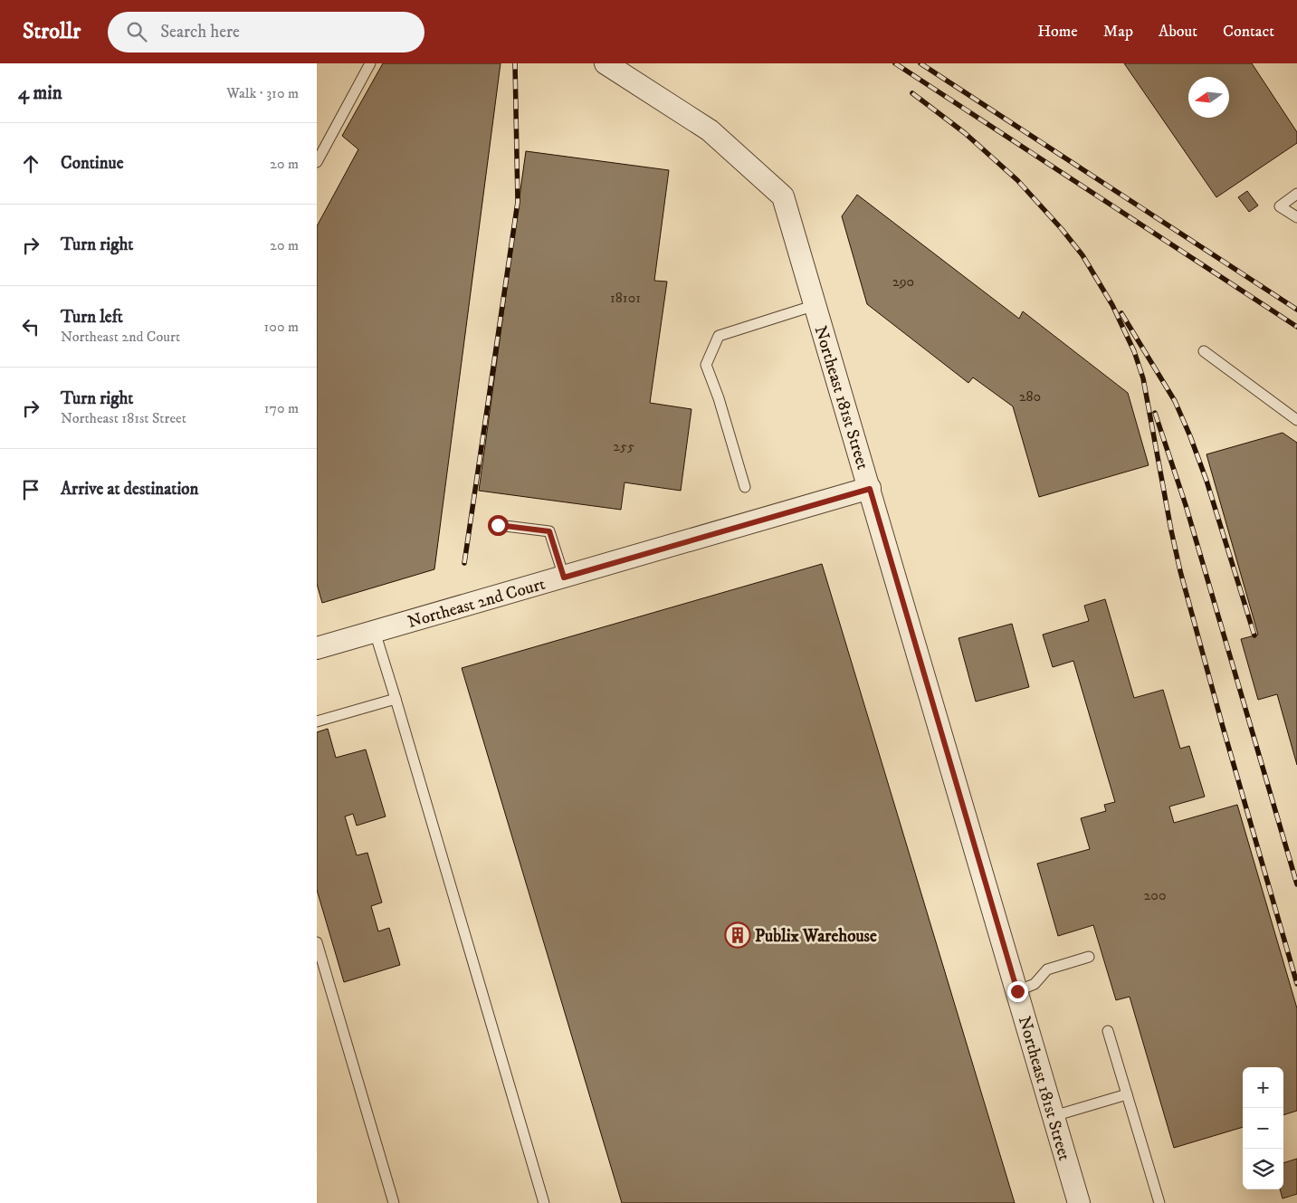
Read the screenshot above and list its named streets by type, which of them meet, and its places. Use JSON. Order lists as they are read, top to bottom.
{
  "streets": {
    "street": ["Northeast 181st Street", "Northeast 2nd Court"]
  },
  "crossings": [
    ["Northeast 181st Street", "Northeast 2nd Court"]
  ],
  "places": {
    "building": ["Publix Warehouse"]
  },
  "house_numbers": [
    "290",
    "18101",
    "280",
    "255",
    "200"
  ],
  "north": "left",
  "page": {
    "header": "Strollr",
    "search": "Search here",
    "nav": [
      "Home",
      "Map",
      "About",
      "Contact"
    ],
    "heading": ["4 min", "Walk · 310 m"],
    "list": [
      ["Continue", "20 m"],
      ["Turn right", "20 m"],
      ["Turn left", "Northeast 2nd Court", "100 m"],
      ["Turn right", "Northeast 181st Street", "170 m"],
      "Arrive at destination"
    ],
    "map_buttons": ["+", "−"]
  }
}
